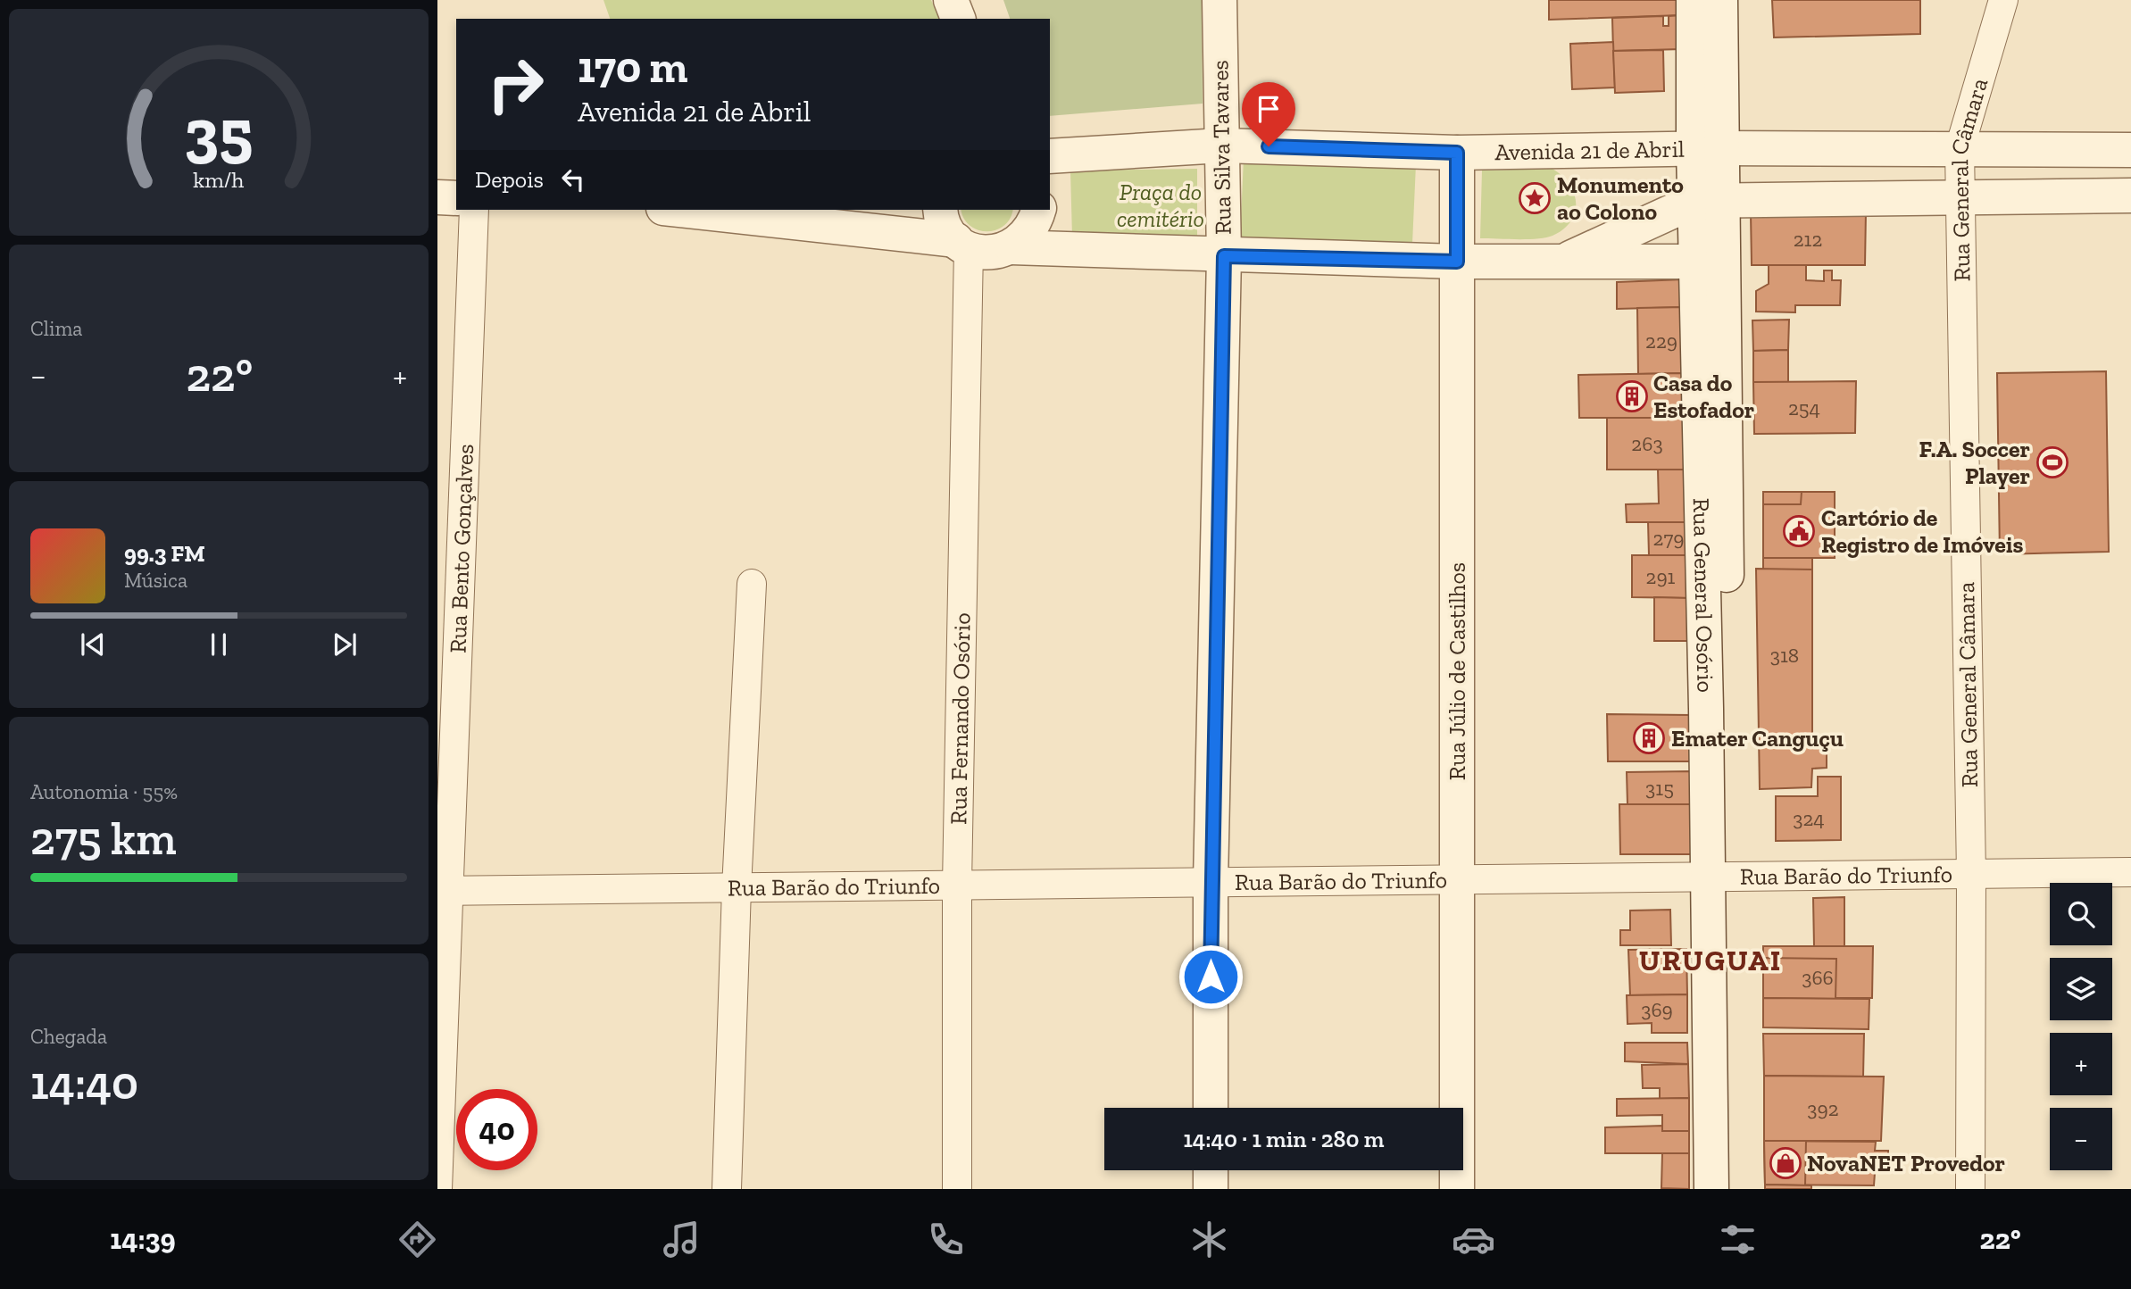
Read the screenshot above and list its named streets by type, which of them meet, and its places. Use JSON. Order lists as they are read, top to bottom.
{
  "streets": {
    "street": [
      "Rua Silva Tavares",
      "Avenida 21 de Abril",
      "Rua General Câmara",
      "Rua Bento Gonçalves",
      "Rua General Osório",
      "Rua Júlio de Castilhos",
      "Rua Fernando Osório",
      "Rua Barão do Triunfo"
    ]
  },
  "crossings": [
    ["Rua Silva Tavares", "Avenida 21 de Abril"],
    ["Rua Silva Tavares", "Rua Barão do Triunfo"],
    ["Avenida 21 de Abril", "Rua General Câmara"],
    ["Avenida 21 de Abril", "Rua General Osório"],
    ["Avenida 21 de Abril", "Rua Júlio de Castilhos"],
    ["Rua General Câmara", "Rua Barão do Triunfo"],
    ["Rua Bento Gonçalves", "Rua Barão do Triunfo"],
    ["Rua General Osório", "Rua Barão do Triunfo"],
    ["Rua Júlio de Castilhos", "Rua Barão do Triunfo"],
    ["Rua Fernando Osório", "Rua Barão do Triunfo"]
  ],
  "districts": ["URUGUAI"],
  "parks": ["Praça do cemitério"],
  "places": {
    "place": ["Monumento ao Colono"],
    "building": ["Casa do Estofador", "Emater Canguçu"],
    "sports": ["F.A. Soccer Player"],
    "public building": ["Cartório de Registro de Imóveis"],
    "shop": ["NovaNET Provedor"]
  },
  "house_numbers": [
    "212",
    "229",
    "254",
    "263",
    "279",
    "291",
    "318",
    "315",
    "324",
    "366",
    "369",
    "392"
  ],
  "page": {
    "turn": ["170 m", "Avenida 21 de Abril"],
    "then": "Depois",
    "tile": [
      "Clima",
      ["Autonomia · 55%", "275 km"],
      ["Chegada", "14:40"]
    ],
    "heat": ["−", "22°", "+"],
    "song": ["99.3 FM", "Música"],
    "map_buttons": ["+", "−"],
    "limit": "40",
    "trip": "14:40 · 1 min · 280 m",
    "tabs": ["14:39", "22°"],
    "gauge": ["35", "km/h"]
  }
}
